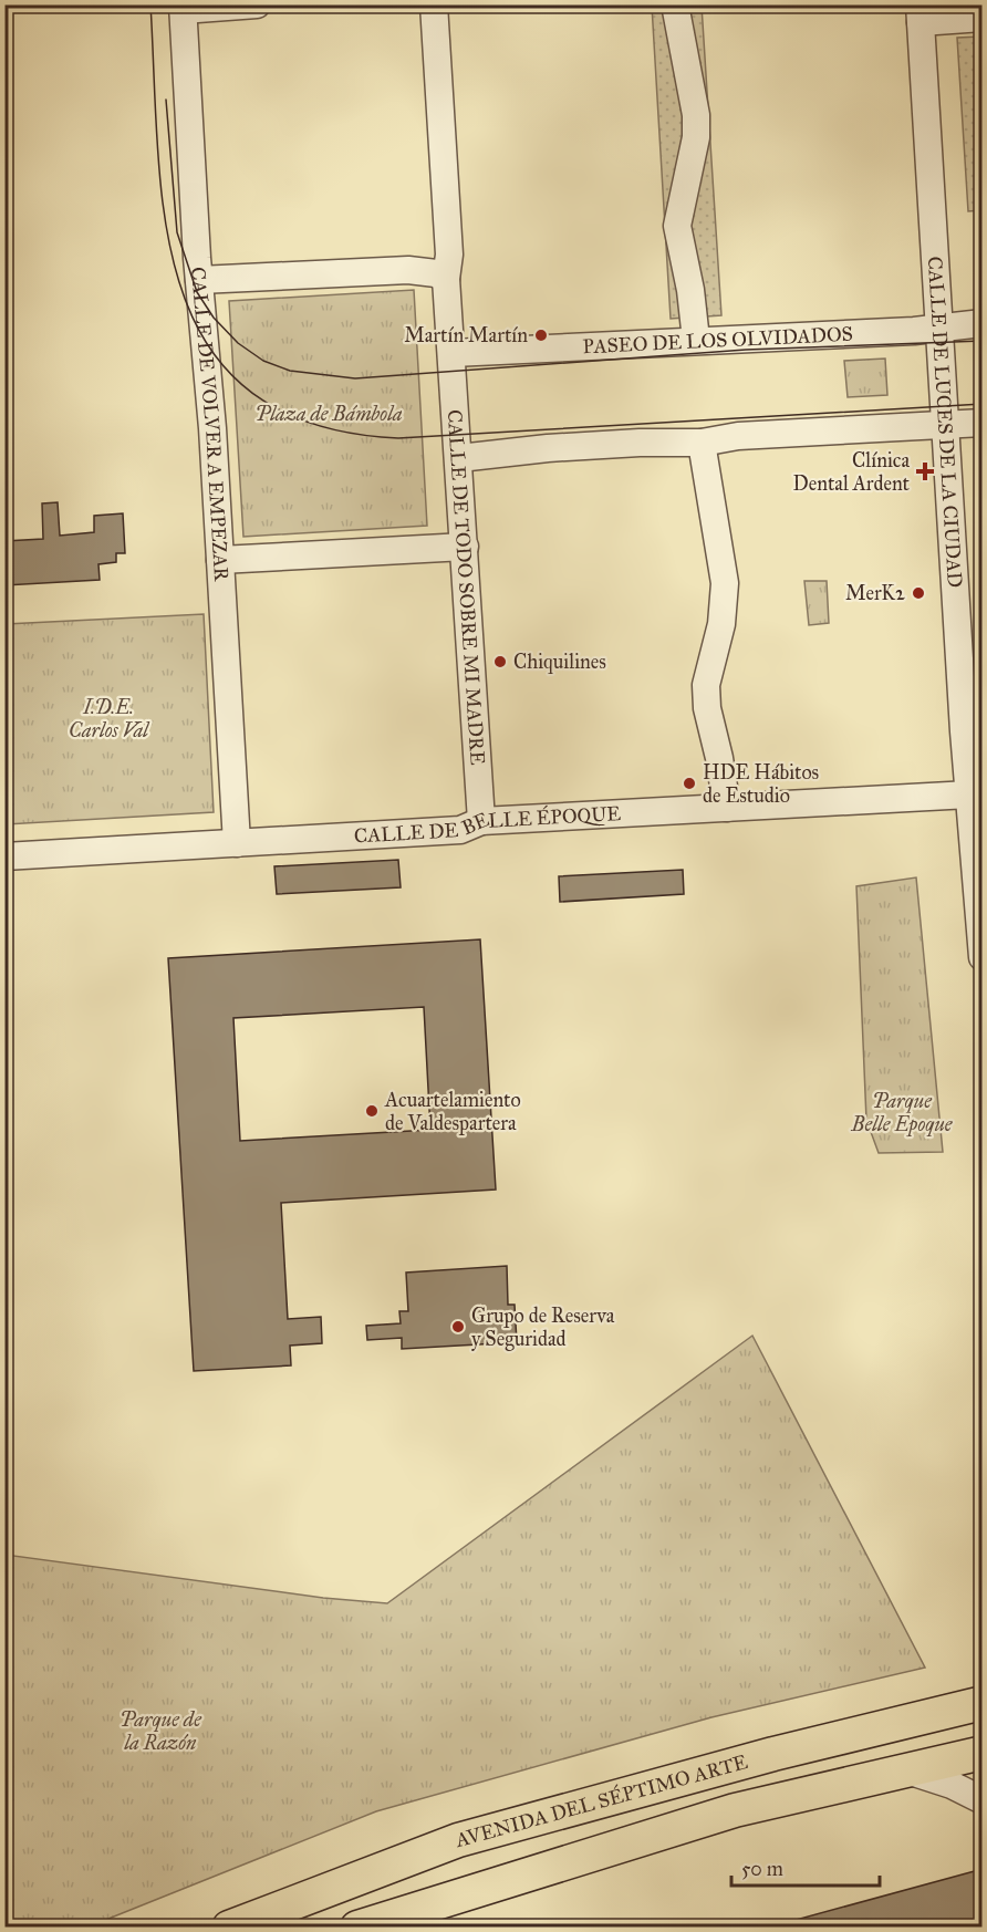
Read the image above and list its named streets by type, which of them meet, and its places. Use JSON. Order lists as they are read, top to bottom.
{
  "streets": {
    "main road": ["AVENIDA DEL SÉPTIMO ARTE"],
    "street": [
      "PASEO DE LOS OLVIDADOS",
      "CALLE DE LUCES DE LA CIUDAD",
      "CALLE DE VOLVER A EMPEZAR",
      "CALLE DE TODO SOBRE MI MADRE",
      "CALLE DE BELLE ÉPOQUE"
    ]
  },
  "crossings": [
    ["PASEO DE LOS OLVIDADOS", "CALLE DE LUCES DE LA CIUDAD"],
    ["PASEO DE LOS OLVIDADOS", "CALLE DE TODO SOBRE MI MADRE"],
    ["CALLE DE LUCES DE LA CIUDAD", "CALLE DE BELLE ÉPOQUE"],
    ["CALLE DE VOLVER A EMPEZAR", "CALLE DE BELLE ÉPOQUE"],
    ["CALLE DE TODO SOBRE MI MADRE", "CALLE DE BELLE ÉPOQUE"]
  ],
  "parks": [
    "Plaza de Bámbola",
    "I.D.E. Carlos Val",
    "Parque Belle Epoque",
    "Parque de la Razón"
  ],
  "places": {
    "other": [
      "Martín Martín",
      "MerK2",
      "Chiquilines",
      "HDE Hábitos de Estudio",
      "Acuartelamiento de Valdespartera",
      "Grupo de Reserva y Seguridad"
    ],
    "health": ["Clínica Dental Ardent"]
  },
  "scale_bar": "50 m"
}
